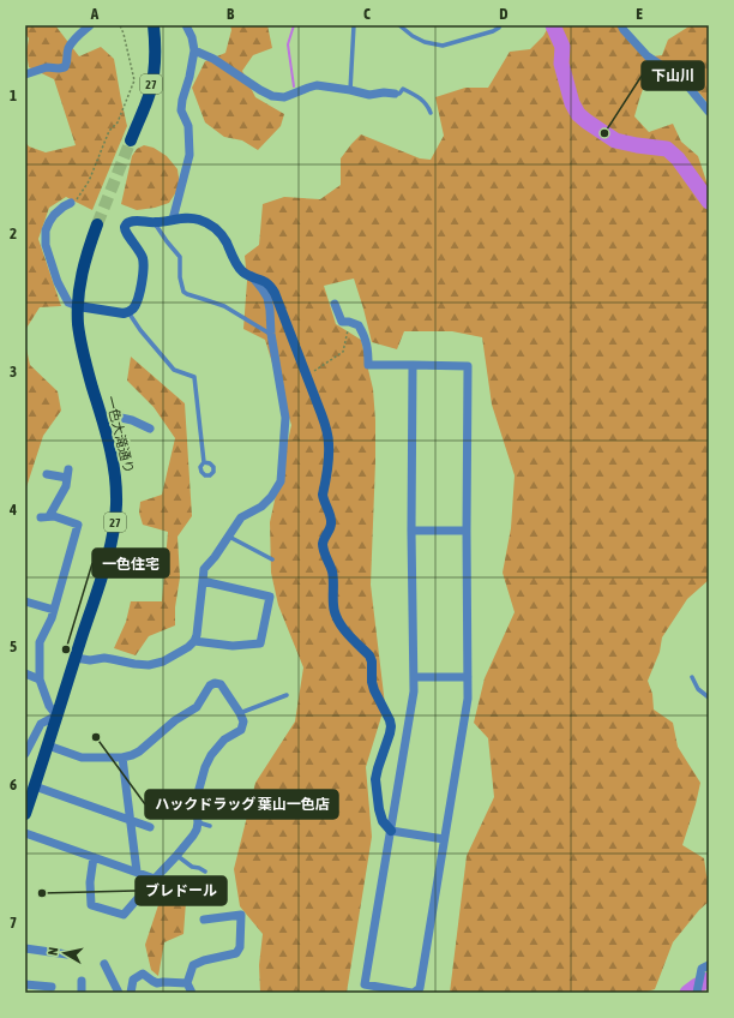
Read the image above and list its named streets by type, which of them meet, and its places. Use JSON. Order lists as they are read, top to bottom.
{
  "streets": {
    "main road": ["27", "一色大滝通り"]
  },
  "places": [
    "下山川",
    "一色住宅",
    "ハックドラッグ 葉山一色店",
    "ブレドール"
  ],
  "north": "left",
  "grid": {
    "columns": [
      "A",
      "B",
      "C",
      "D",
      "E"
    ],
    "rows": [
      "1",
      "2",
      "3",
      "4",
      "5",
      "6",
      "7"
    ]
  }
}
